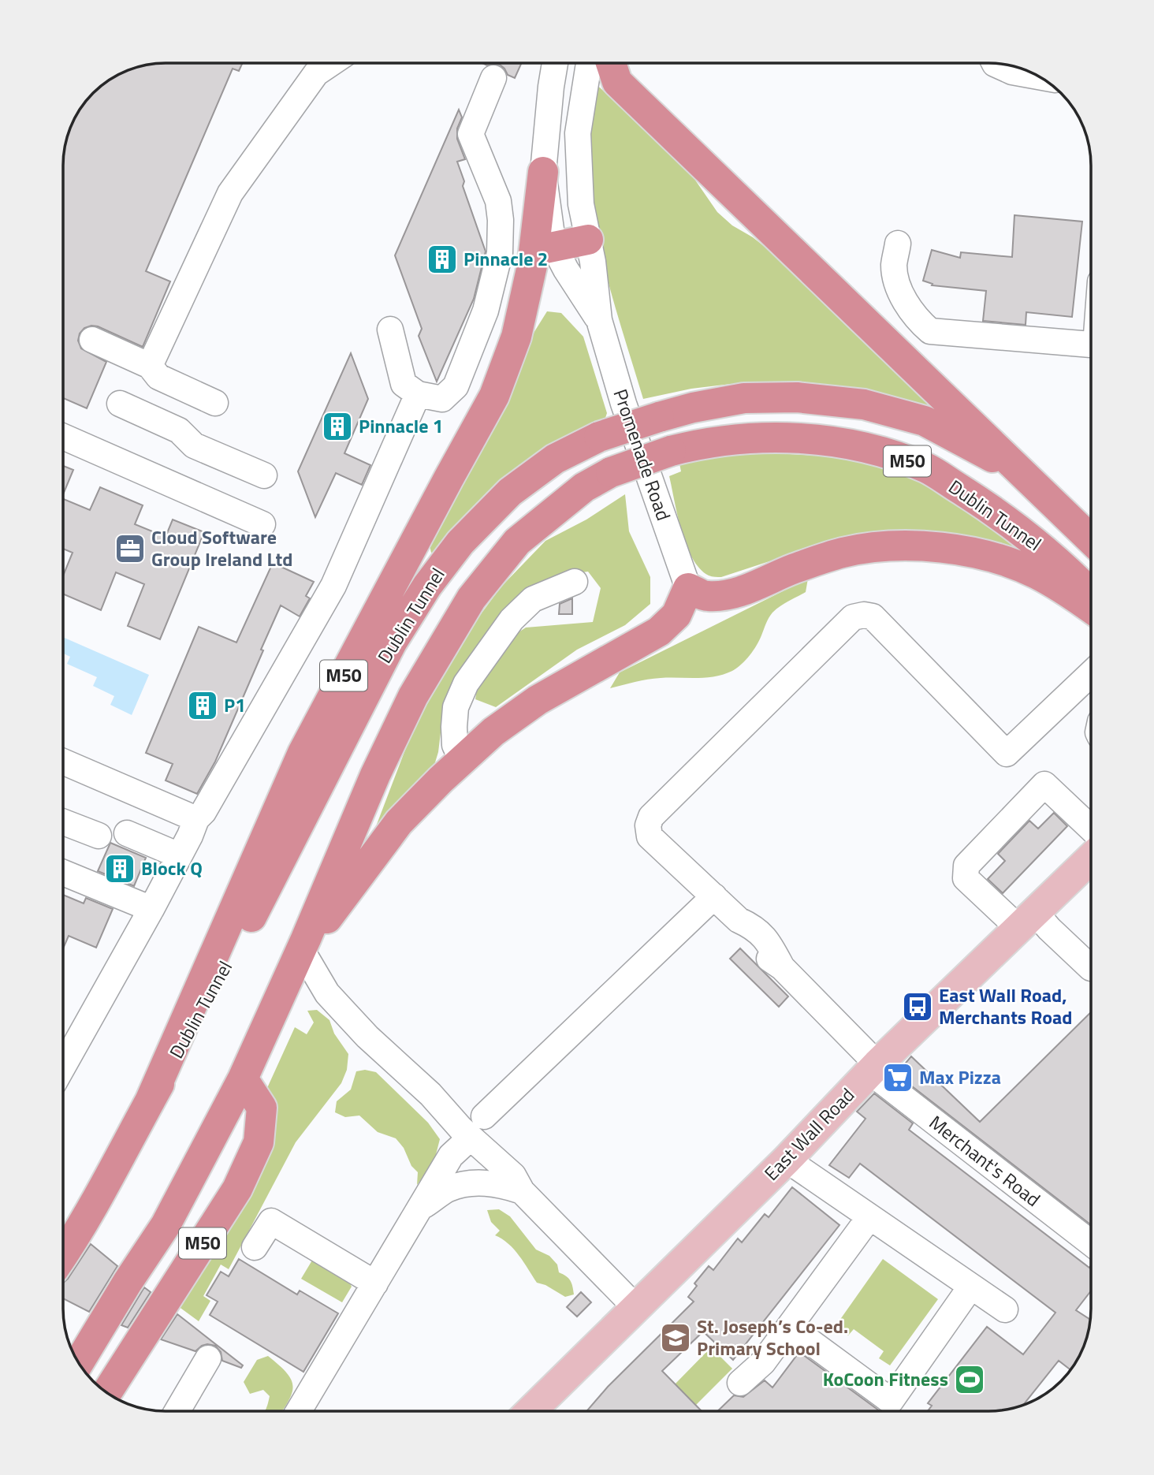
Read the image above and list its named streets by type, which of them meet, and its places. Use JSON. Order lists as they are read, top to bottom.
{
  "streets": {
    "highway": ["M50", "Dublin Tunnel"],
    "main road": ["East Wall Road"],
    "street": ["Promenade Road", "Merchant's Road"]
  },
  "crossings": [
    ["Promenade Road", "M50"],
    ["M50", "Dublin Tunnel"],
    ["East Wall Road", "Merchant's Road"]
  ],
  "places": {
    "building": [
      "Pinnacle 2",
      "Pinnacle 1",
      "P1",
      "Block Q"
    ],
    "office": ["Cloud Software Group Ireland Ltd"],
    "bus stop": ["East Wall Road, Merchants Road"],
    "supermarket": ["Max Pizza"],
    "school or university": ["St. Joseph’s Co-ed. Primary School"],
    "sports": ["KoCoon Fitness"]
  }
}
